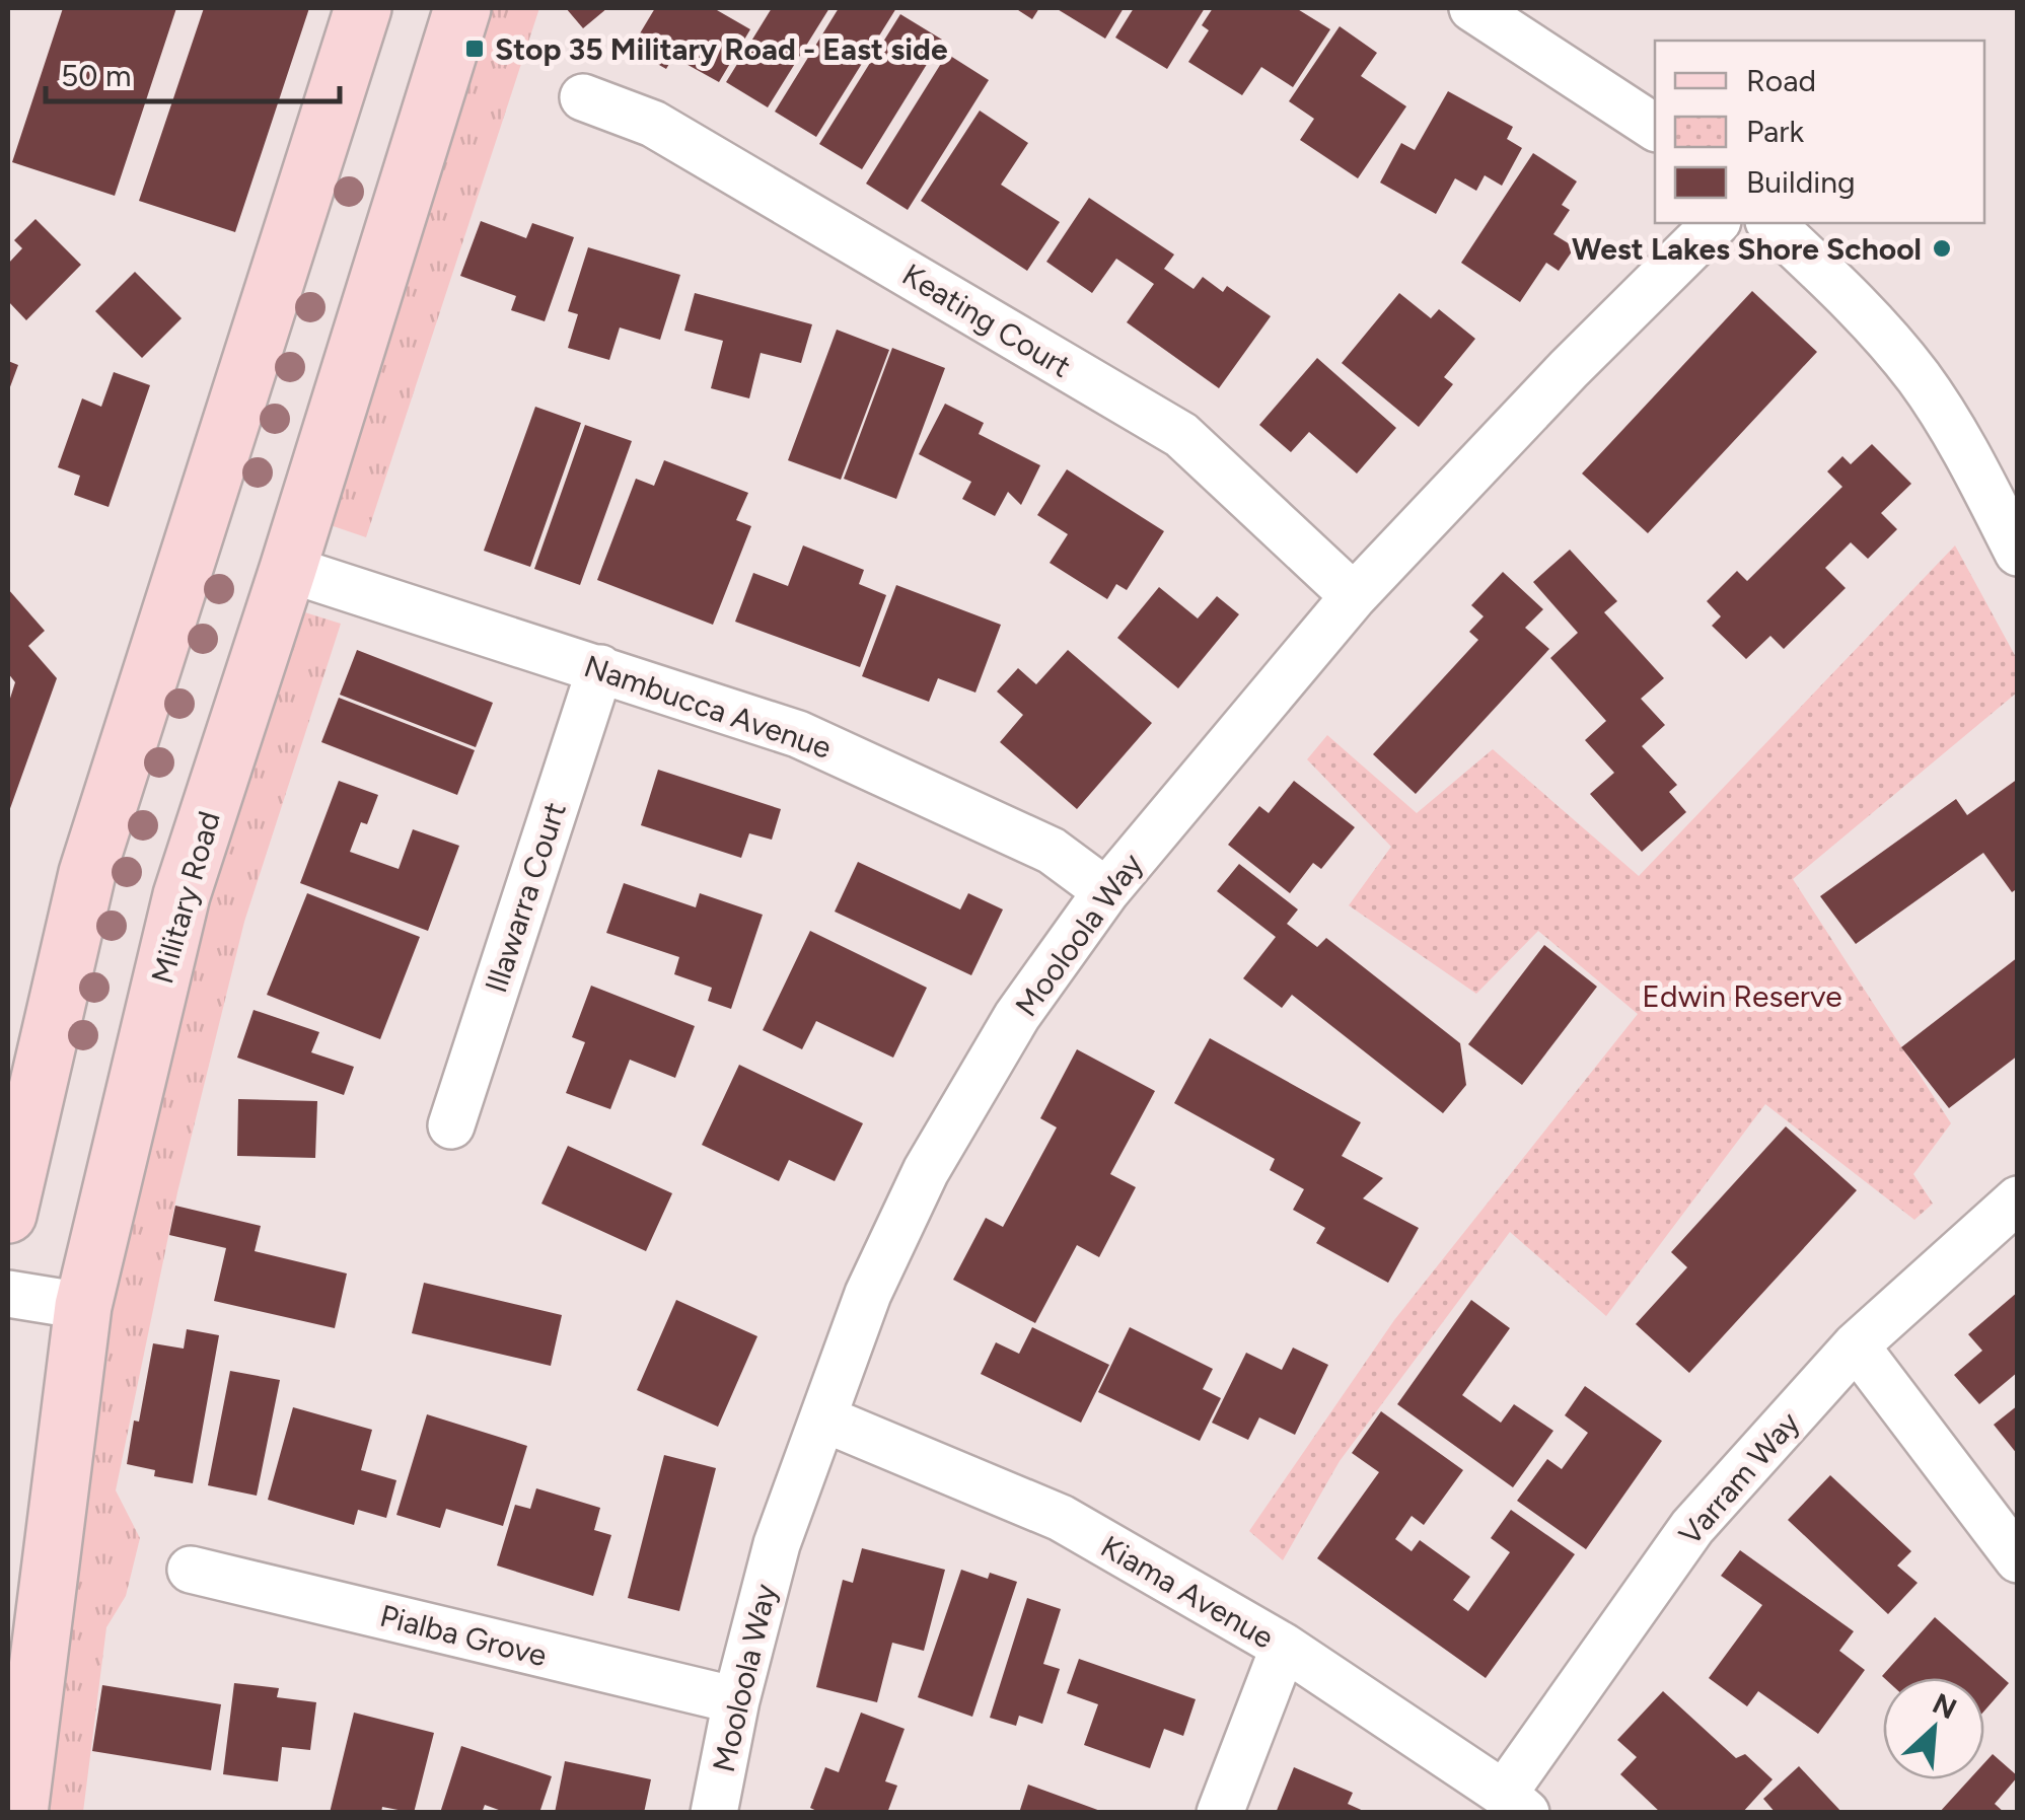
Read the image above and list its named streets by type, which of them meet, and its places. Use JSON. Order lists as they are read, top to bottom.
{
  "streets": {
    "main road": ["Military Road"],
    "street": [
      "Keating Court",
      "Nambucca Avenue",
      "Illawarra Court",
      "Mooloola Way",
      "Varram Way",
      "Kiama Avenue",
      "Pialba Grove"
    ]
  },
  "crossings": [
    ["Keating Court", "Mooloola Way"],
    ["Nambucca Avenue", "Military Road"],
    ["Nambucca Avenue", "Illawarra Court"],
    ["Nambucca Avenue", "Mooloola Way"],
    ["Mooloola Way", "Kiama Avenue"],
    ["Mooloola Way", "Pialba Grove"],
    ["Varram Way", "Kiama Avenue"]
  ],
  "parks": ["Edwin Reserve"],
  "places": {
    "transit": ["Stop 35 Military Road - East side"],
    "other": ["West Lakes Shore School"]
  },
  "legend": ["Road", "Park", "Building"],
  "scale_bar": "50 m",
  "north": "top right"
}
